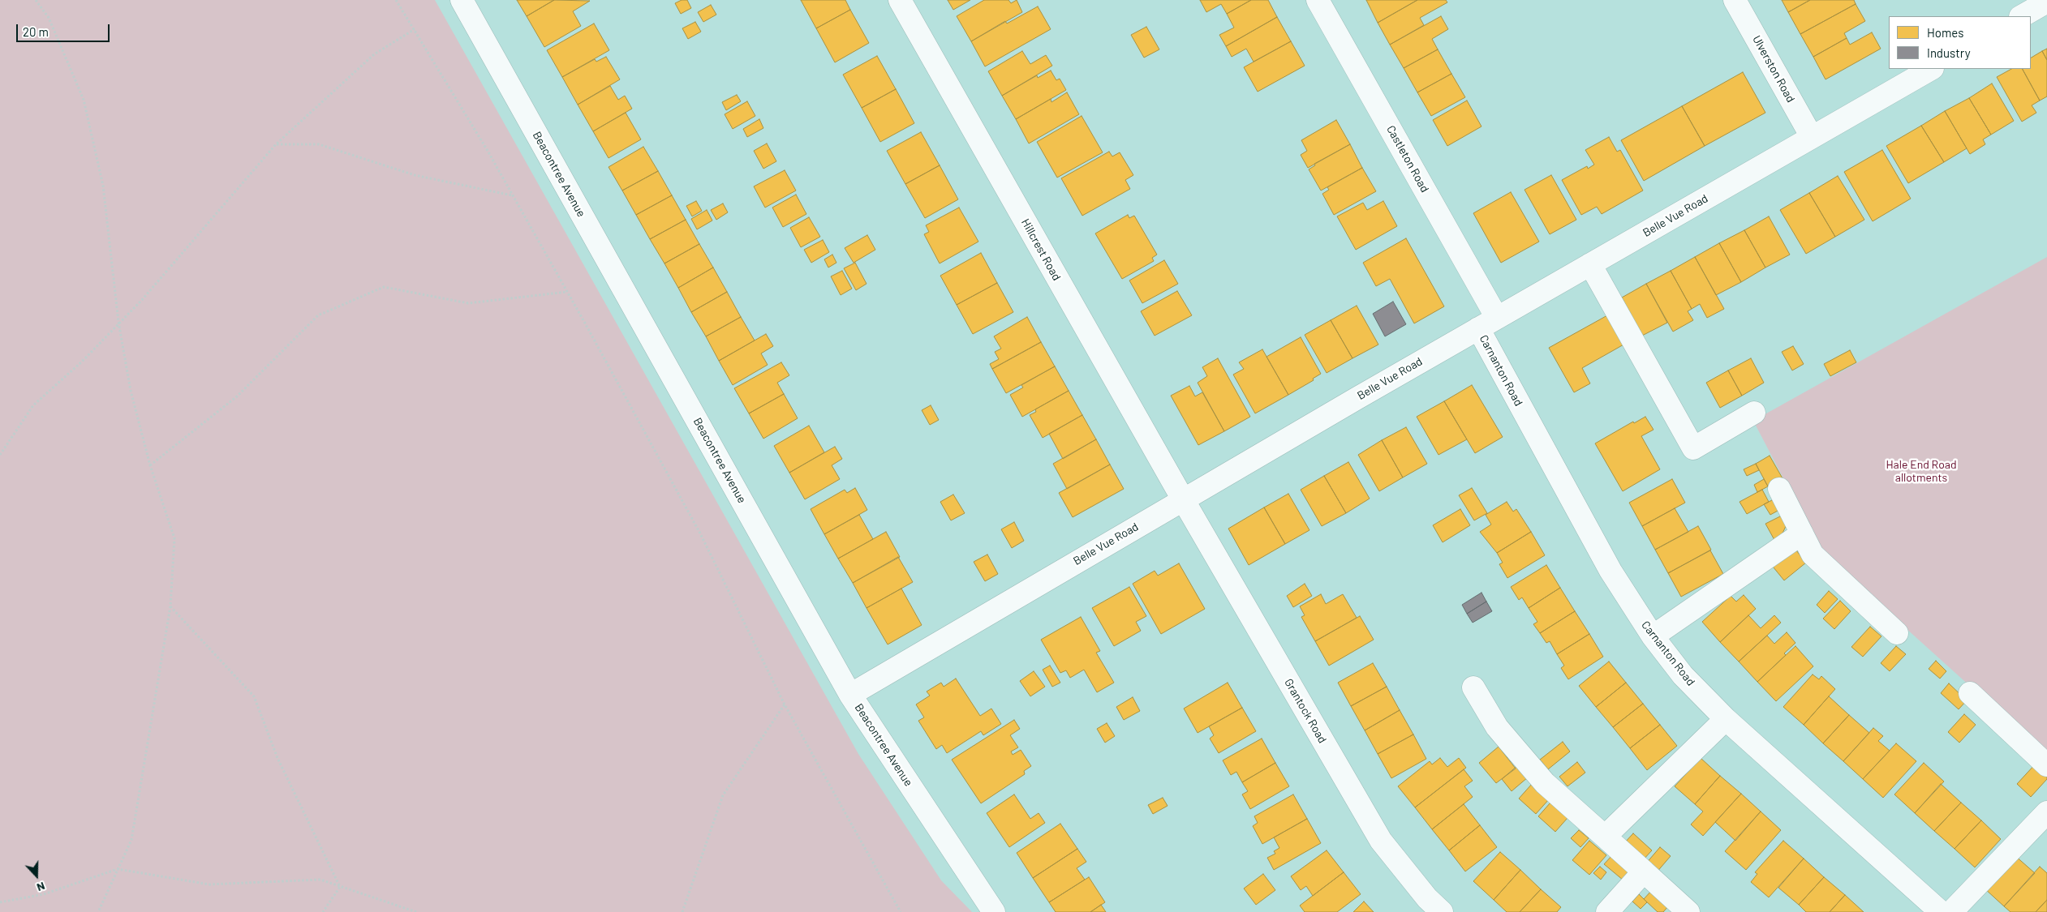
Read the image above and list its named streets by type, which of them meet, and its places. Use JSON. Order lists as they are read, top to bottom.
{
  "streets": {
    "street": [
      "Ulverston Road",
      "Castleton Road",
      "Beacontree Avenue",
      "Belle Vue Road",
      "Hillcrest Road",
      "Carnanton Road",
      "Grantock Road"
    ]
  },
  "crossings": [
    ["Ulverston Road", "Belle Vue Road"],
    ["Castleton Road", "Belle Vue Road"],
    ["Beacontree Avenue", "Belle Vue Road"],
    ["Belle Vue Road", "Hillcrest Road"],
    ["Belle Vue Road", "Carnanton Road"],
    ["Belle Vue Road", "Grantock Road"],
    ["Hillcrest Road", "Grantock Road"]
  ],
  "parks": ["Hale End Road allotments"],
  "legend": ["Homes", "Industry"],
  "scale_bar": "20 m",
  "north": "bottom"
}
